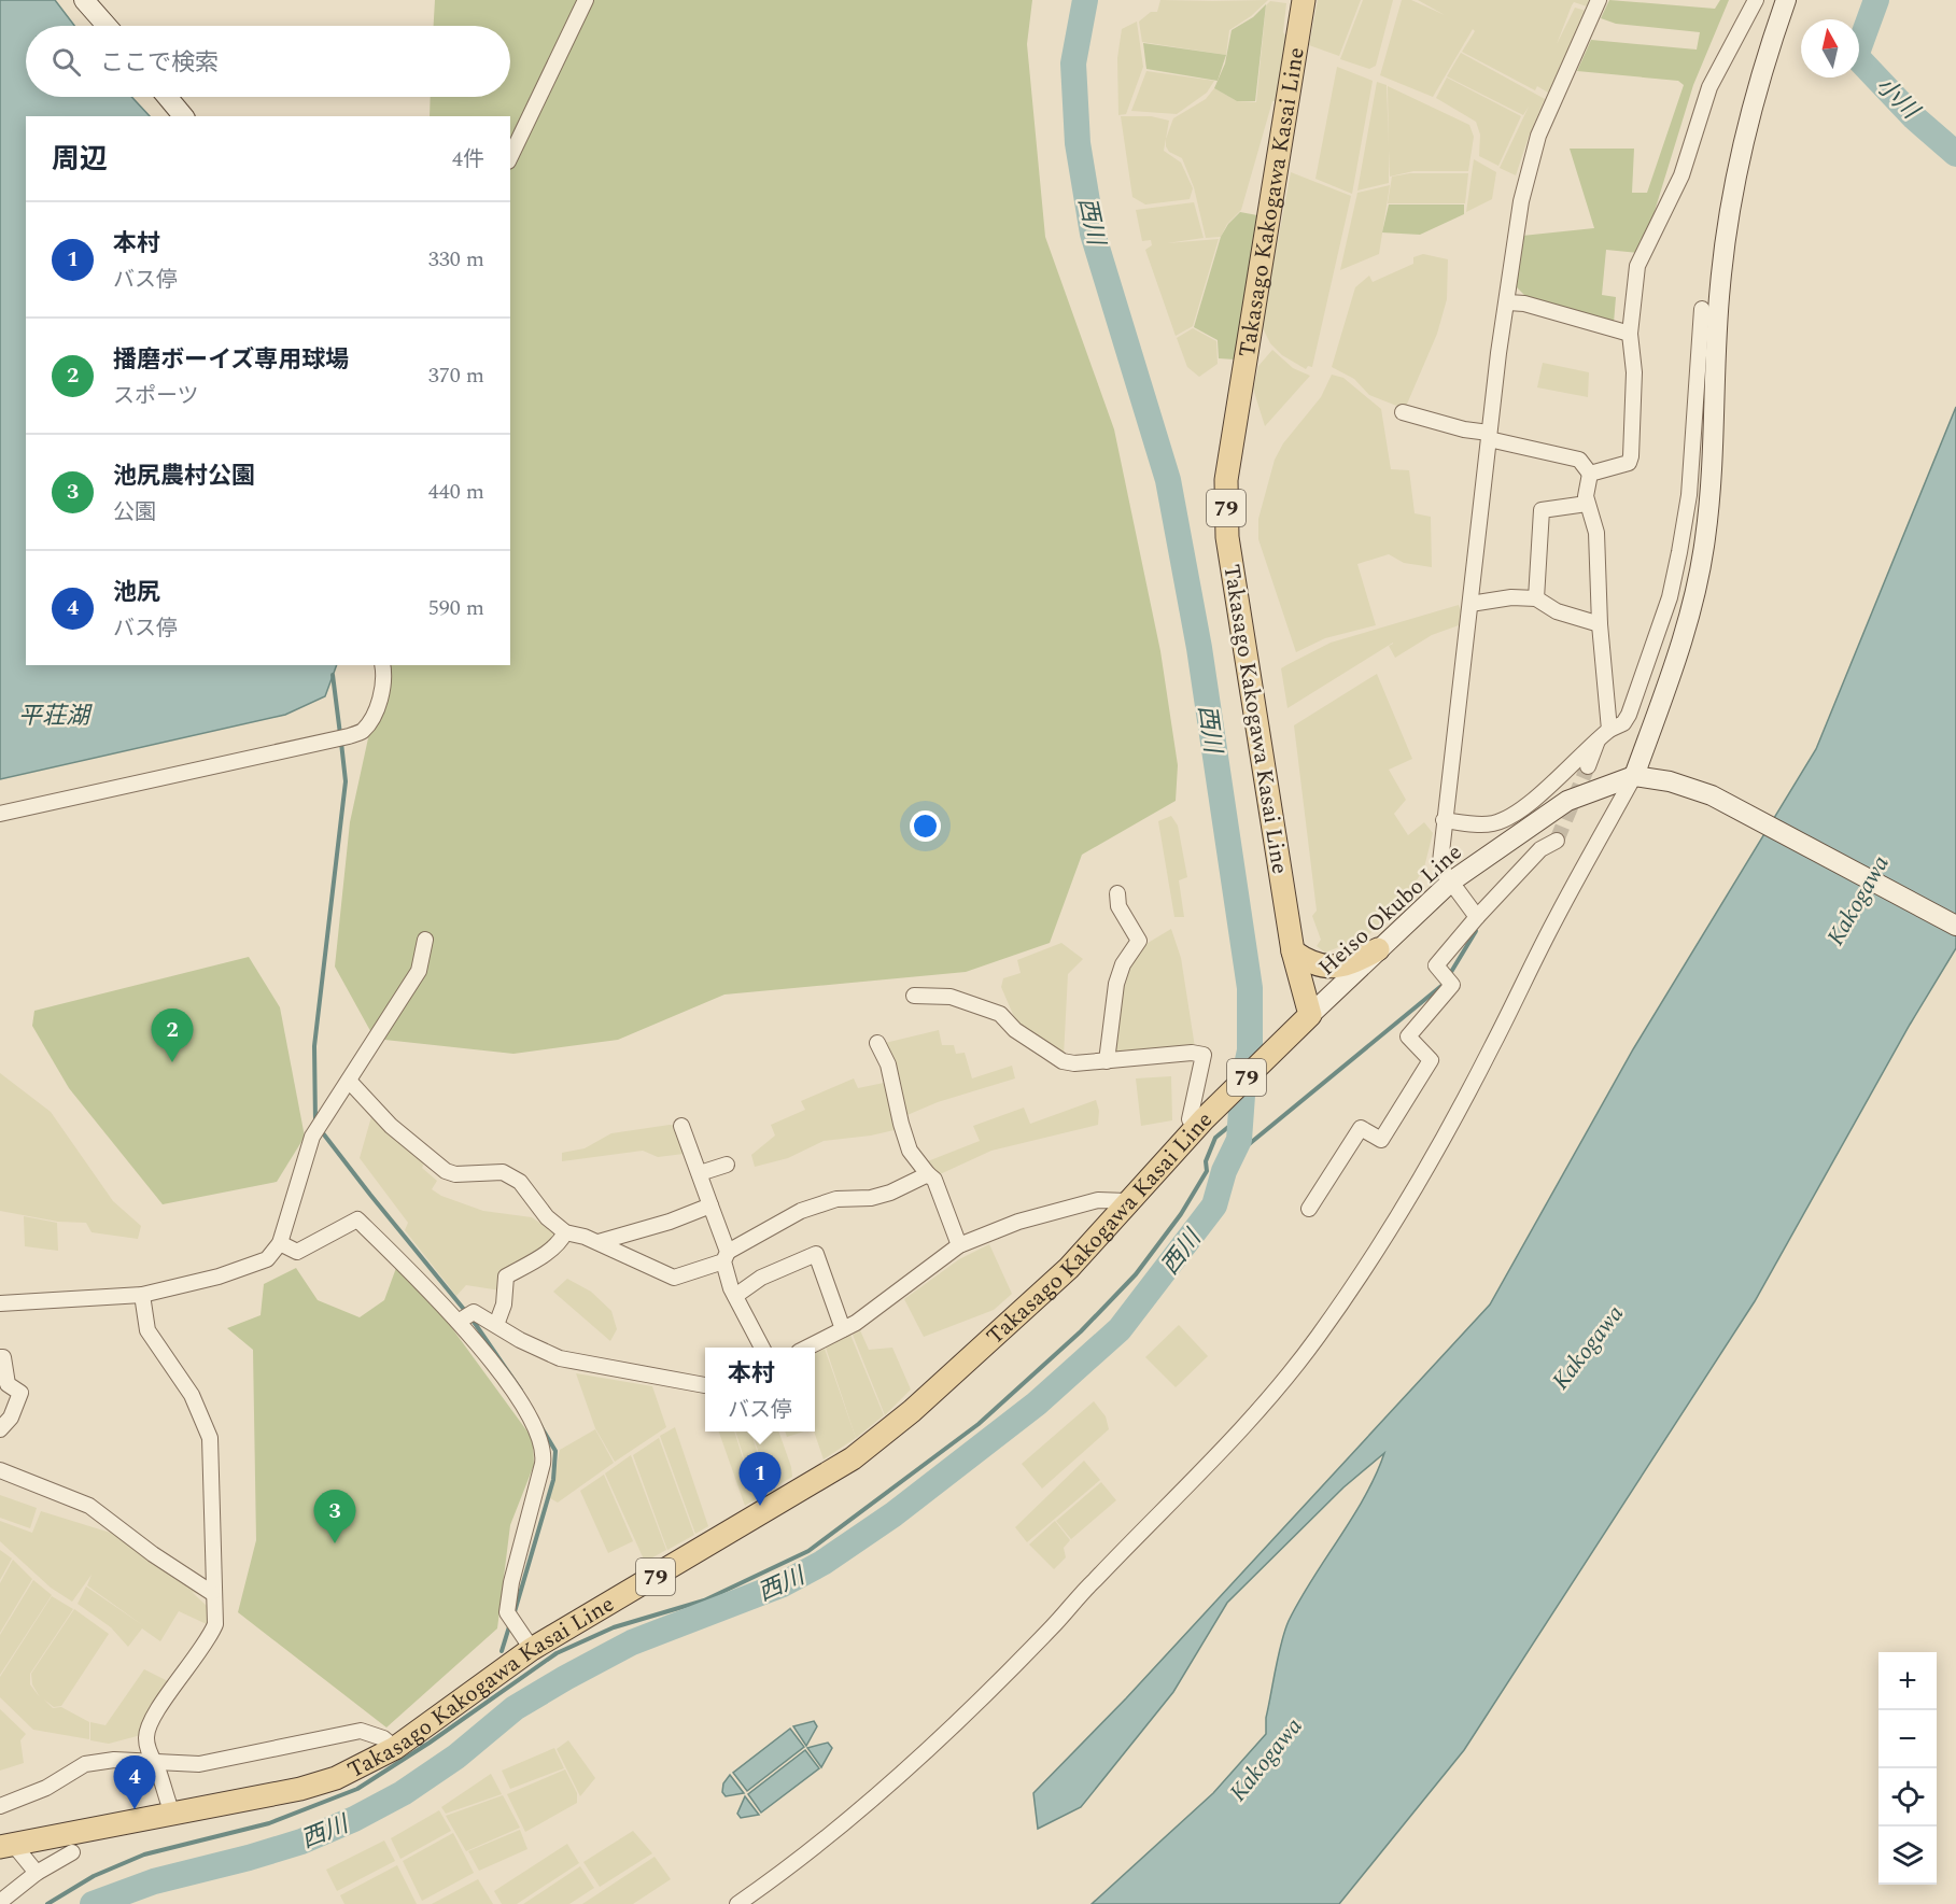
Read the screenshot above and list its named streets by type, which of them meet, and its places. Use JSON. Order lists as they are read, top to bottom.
{
  "streets": {
    "main road": ["Takasago Kakogawa Kasai Line", "79"],
    "street": ["Heiso Okubo Line"]
  },
  "crossings": [
    ["Takasago Kakogawa Kasai Line", "Heiso Okubo Line"]
  ],
  "water": [
    "小川",
    "西川",
    "平荘湖",
    "Kakogawa"
  ],
  "north": "top",
  "page": {
    "search": "ここで検索",
    "heading": ["周辺", "4件"],
    "list": [
      {
        "mark": "1",
        "name": "本村",
        "note": "バス停",
        "value": "330 m"
      },
      {
        "mark": "2",
        "name": "播磨ボーイズ専用球場",
        "note": "スポーツ",
        "value": "370 m"
      },
      {
        "mark": "3",
        "name": "池尻農村公園",
        "note": "公園",
        "value": "440 m"
      },
      {
        "mark": "4",
        "name": "池尻",
        "note": "バス停",
        "value": "590 m"
      }
    ],
    "pins": [
      "2",
      "1",
      "3",
      "4"
    ],
    "popup": ["本村", "バス停"],
    "map_buttons": ["+", "−"]
  }
}
